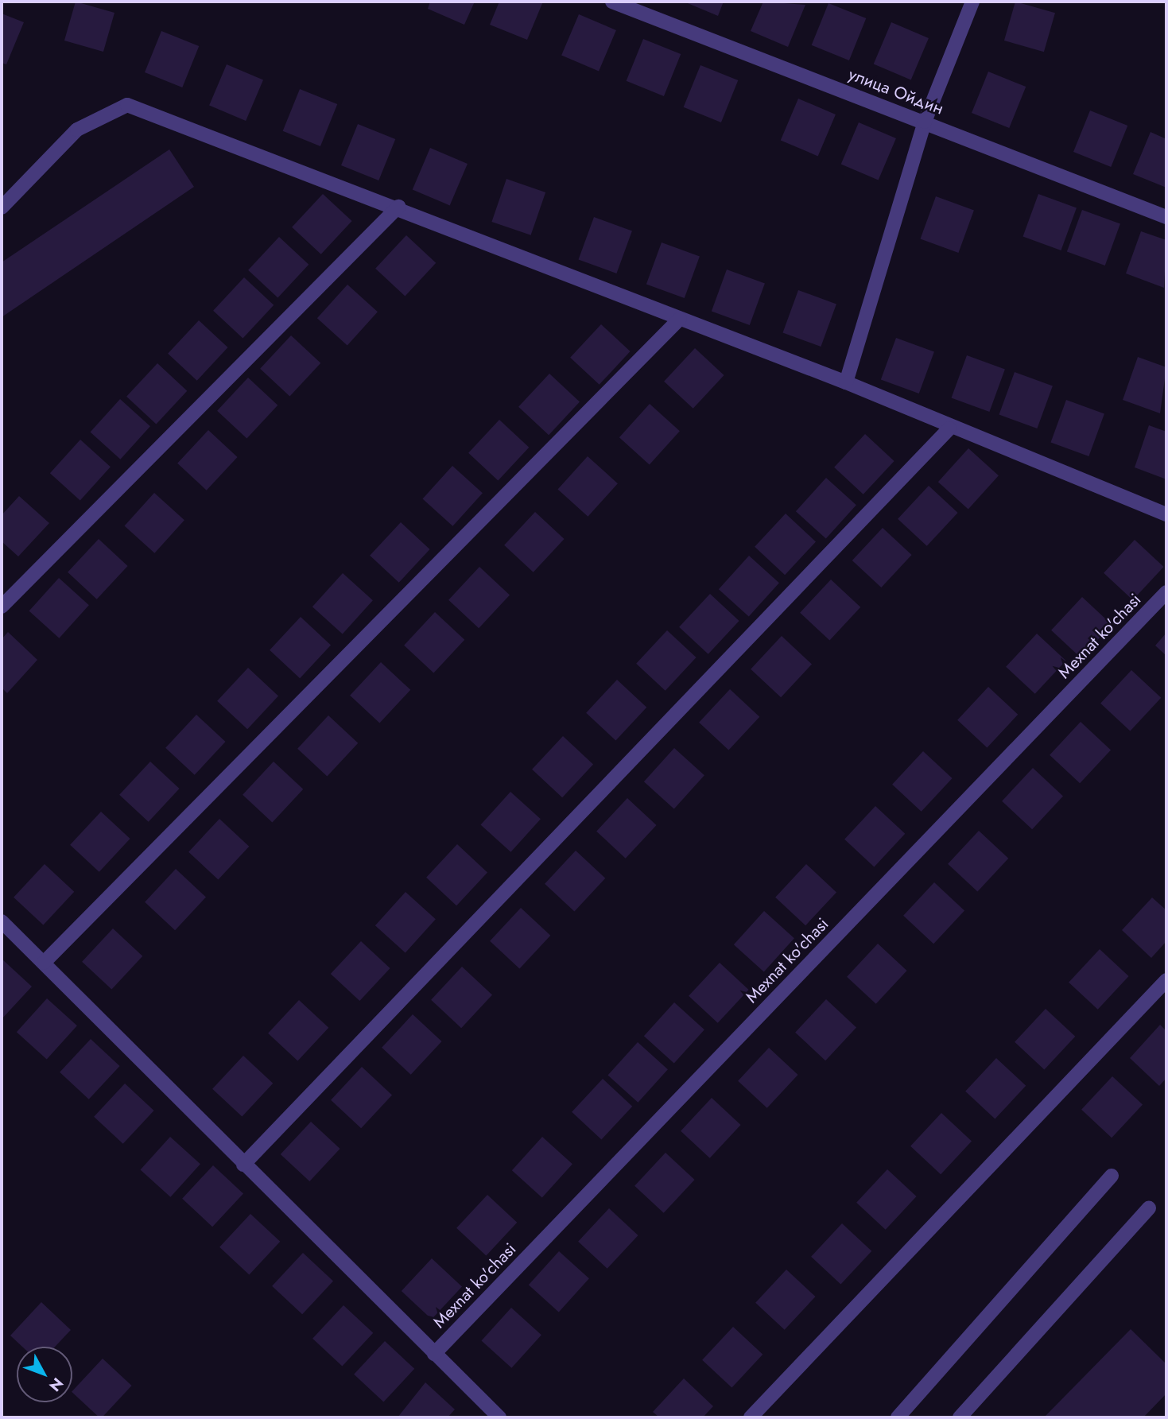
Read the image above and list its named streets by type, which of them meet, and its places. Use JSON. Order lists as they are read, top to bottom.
{
  "streets": {
    "street": ["улица Ойдин", "Mexnat ko'chasi"]
  },
  "north": "bottom right"
}
